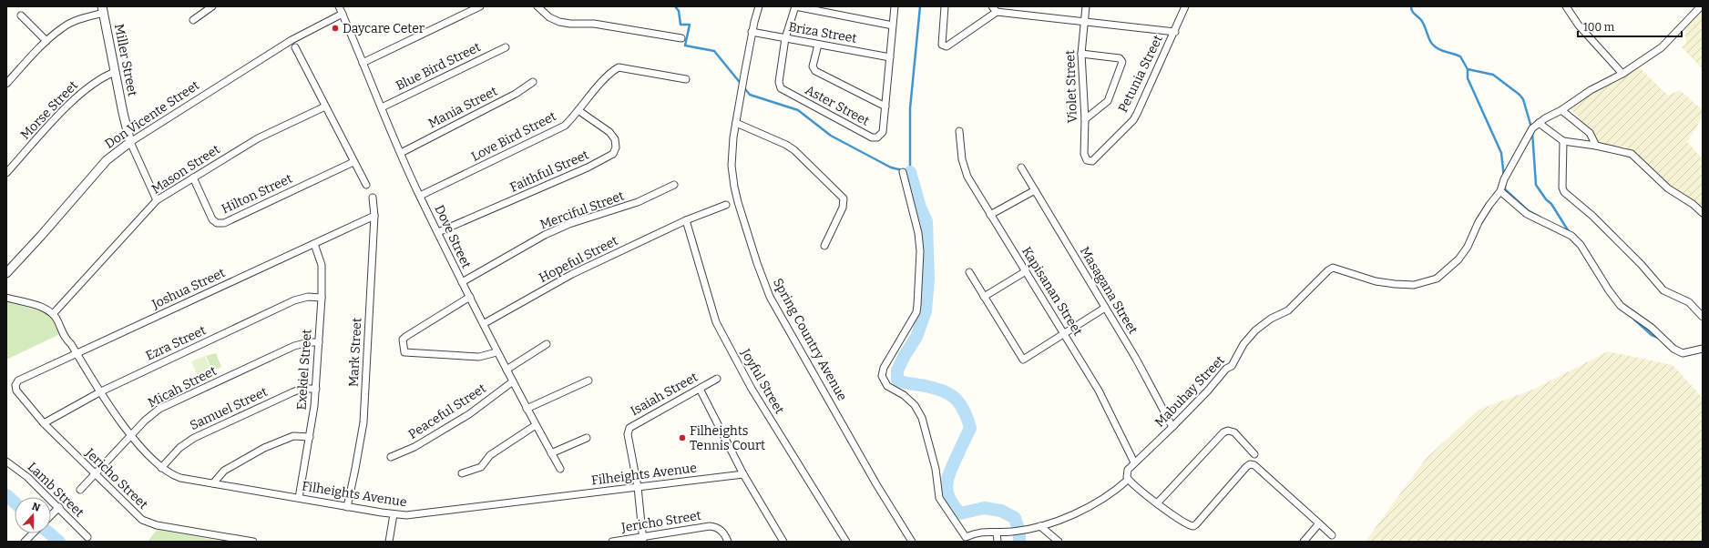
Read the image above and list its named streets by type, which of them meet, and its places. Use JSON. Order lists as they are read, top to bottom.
{
  "streets": {
    "street": [
      "Briza Street",
      "Miller Street",
      "Blue Bird Street",
      "Petunia Street",
      "Violet Street",
      "Aster Street",
      "Mania Street",
      "Morse Street",
      "Don Vicente Street",
      "Love Bird Street",
      "Mason Street",
      "Faithful Street",
      "Hilton Street",
      "Merciful Street",
      "Dove Street",
      "Hopeful Street",
      "Joshua Street",
      "Masagana Street",
      "Kapisanan Street",
      "Spring Country Avenue",
      "Ezra Street",
      "Mark Street",
      "Exekiel Street",
      "Joyful Street",
      "Micah Street",
      "Mabuhay Street",
      "Isaiah Street",
      "Samuel Street",
      "Peaceful Street",
      "Filheights Avenue",
      "Jericho Street",
      "Lamb Street"
    ]
  },
  "crossings": [
    ["Briza Street", "Aster Street"],
    ["Briza Street", "Spring Country Avenue"],
    ["Miller Street", "Morse Street"],
    ["Miller Street", "Don Vicente Street"],
    ["Miller Street", "Mason Street"],
    ["Blue Bird Street", "Dove Street"],
    ["Petunia Street", "Violet Street"],
    ["Mania Street", "Dove Street"],
    ["Don Vicente Street", "Dove Street"],
    ["Love Bird Street", "Faithful Street"],
    ["Love Bird Street", "Dove Street"],
    ["Mason Street", "Hilton Street"],
    ["Mason Street", "Filheights Avenue"],
    ["Faithful Street", "Dove Street"],
    ["Merciful Street", "Dove Street"],
    ["Dove Street", "Hopeful Street"],
    ["Dove Street", "Peaceful Street"],
    ["Hopeful Street", "Joyful Street"],
    ["Joshua Street", "Mark Street"],
    ["Joshua Street", "Exekiel Street"],
    ["Joshua Street", "Filheights Avenue"],
    ["Joshua Street", "Jericho Street"],
    ["Masagana Street", "Mabuhay Street"],
    ["Kapisanan Street", "Mabuhay Street"],
    ["Ezra Street", "Exekiel Street"],
    ["Ezra Street", "Filheights Avenue"],
    ["Ezra Street", "Jericho Street"],
    ["Mark Street", "Filheights Avenue"],
    ["Exekiel Street", "Micah Street"],
    ["Exekiel Street", "Samuel Street"],
    ["Exekiel Street", "Filheights Avenue"],
    ["Micah Street", "Filheights Avenue"],
    ["Micah Street", "Jericho Street"],
    ["Isaiah Street", "Filheights Avenue"],
    ["Isaiah Street", "Jericho Street"],
    ["Samuel Street", "Filheights Avenue"]
  ],
  "places": ["Daycare Ceter", "Filheights Tennis Court"],
  "scale_bar": "100 m",
  "north": "top"
}
